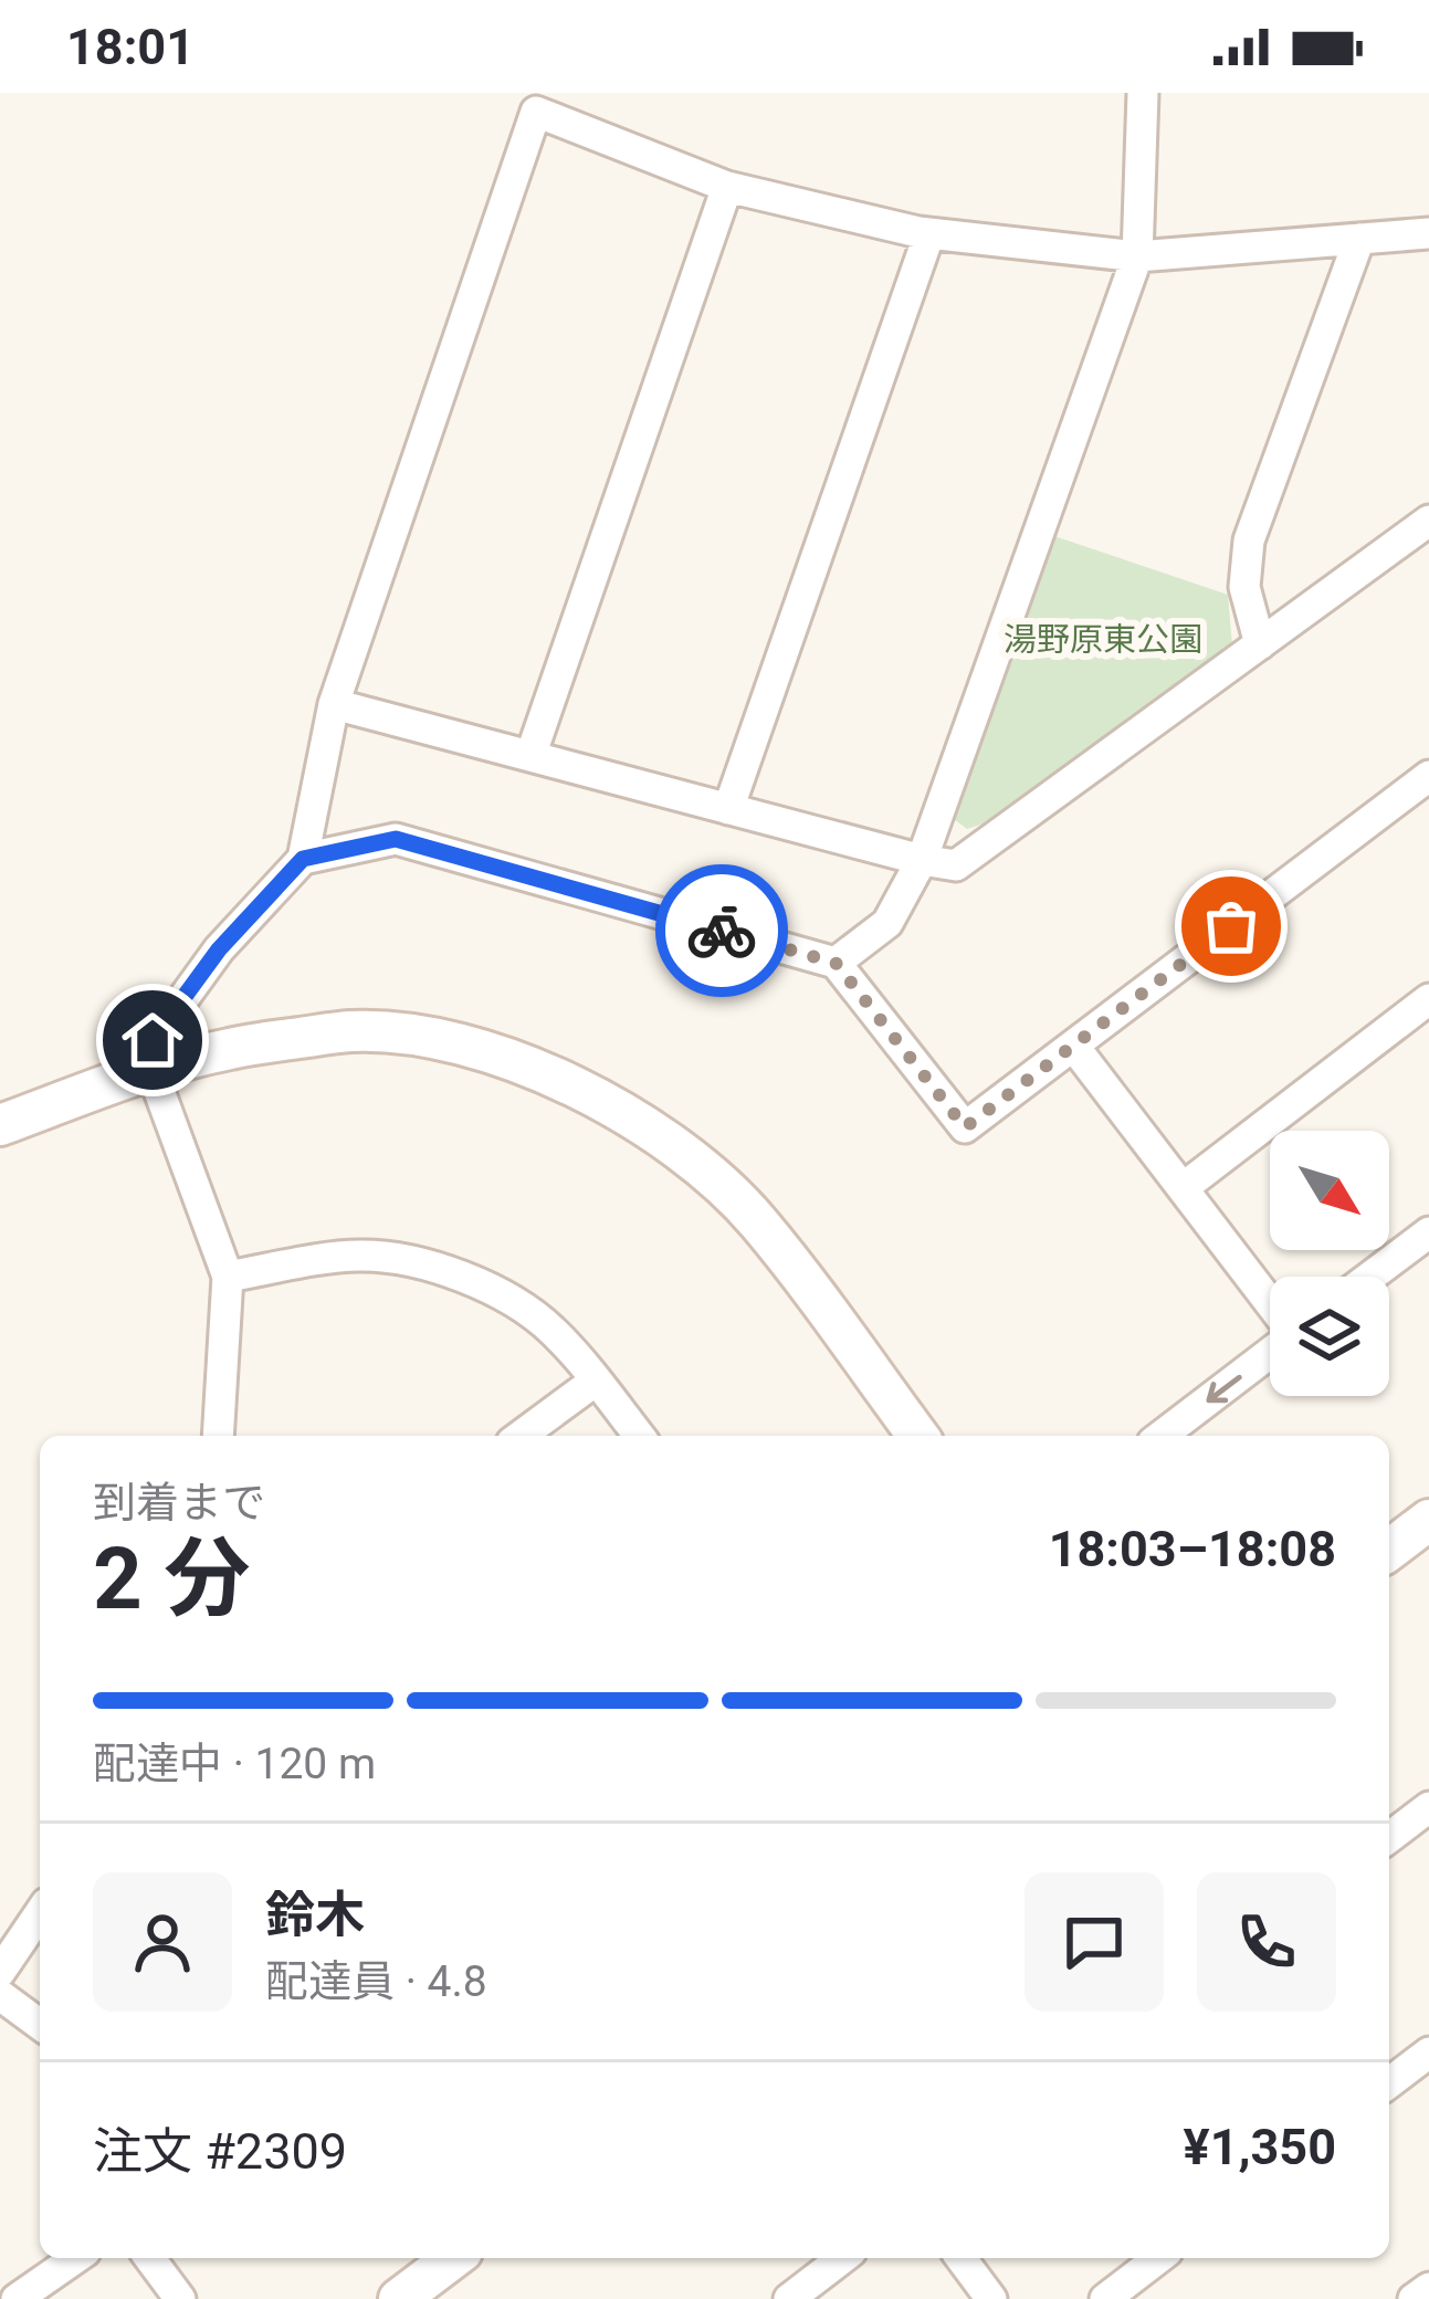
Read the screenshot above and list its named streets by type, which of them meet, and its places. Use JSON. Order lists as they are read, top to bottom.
{
  "parks": ["湯野原東公園"],
  "north": "bottom right",
  "page": {
    "status": "18:01",
    "heading": ["2 分", "到着まで", "18:03–18:08"],
    "panel": [
      "鈴木",
      "配達員 · 4.8",
      "注文 #2309",
      "¥1,350"
    ],
    "bar": "配達中 · 120 m"
  }
}
